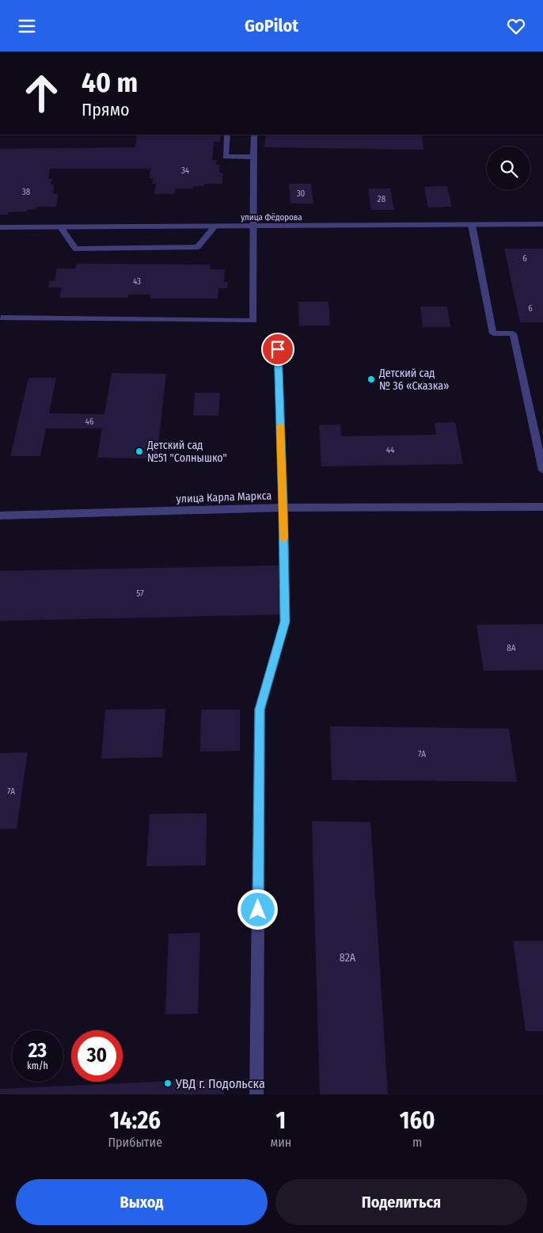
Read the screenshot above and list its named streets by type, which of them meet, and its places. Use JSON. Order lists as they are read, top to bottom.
{
  "streets": {
    "street": ["улица Фёдорова", "улица Карла Маркса"]
  },
  "places": ["Детский сад № 36 «Сказка»", "Детский сад №51 \"Солнышко\"", "УВД г. Подольска"],
  "house_numbers": [
    "34",
    "38",
    "30",
    "28",
    "6",
    "43",
    "6",
    "46",
    "44",
    "57",
    "8А",
    "7А",
    "7А",
    "82А"
  ],
  "page": {
    "header": "GoPilot",
    "turn": ["40 m", "Прямо"],
    "speed": "23 km/h",
    "limit": "30",
    "eta": [
      "14:26",
      "Прибытие",
      "1",
      "мин",
      "160",
      "m"
    ],
    "buttons": ["Выход", "Поделиться"]
  }
}
